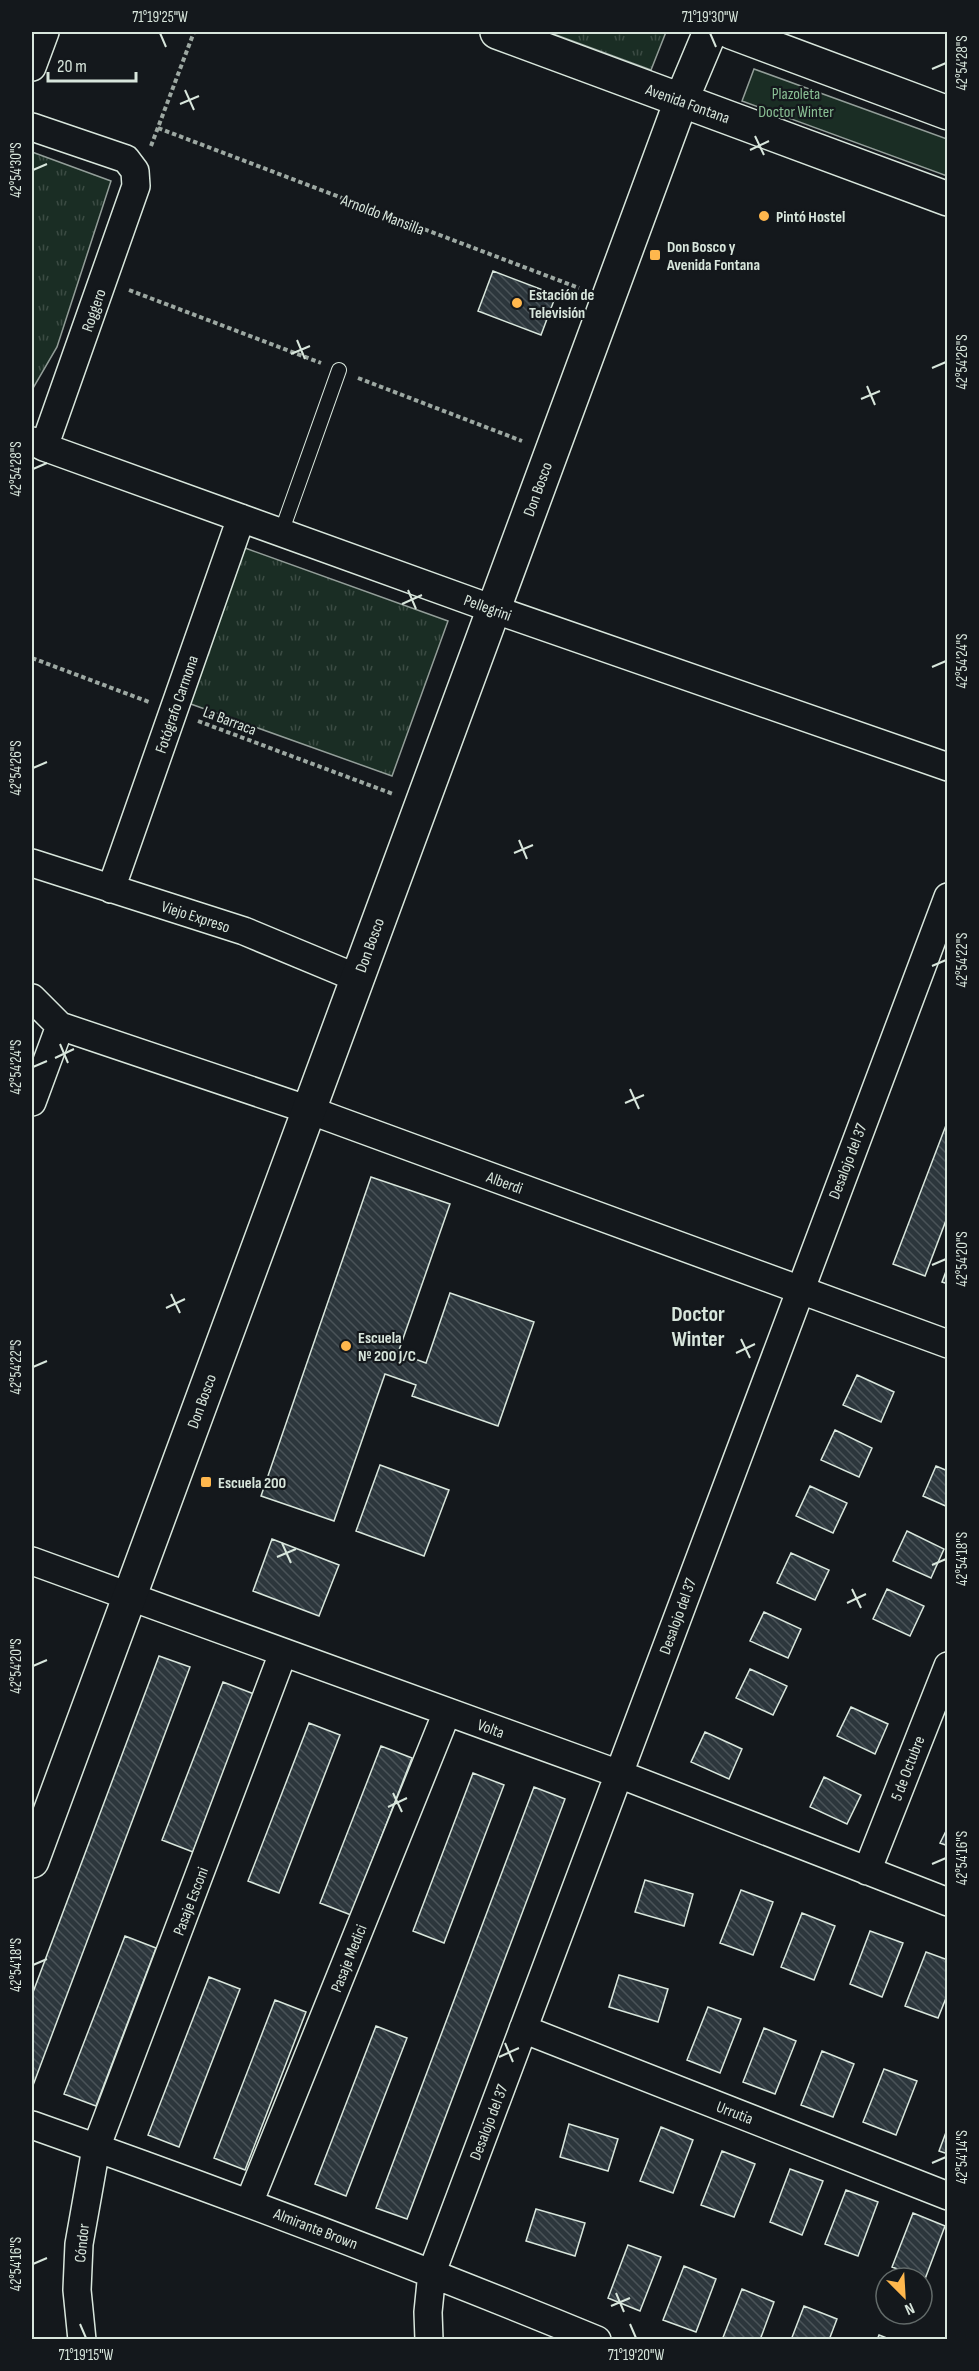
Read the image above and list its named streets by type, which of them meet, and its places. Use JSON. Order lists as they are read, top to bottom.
{
  "streets": {
    "street": [
      "Avenida Fontana",
      "Roggero",
      "Don Bosco",
      "Pellegrini",
      "Fotógrafo Carmona",
      "Viejo Expreso",
      "Desalojo del 37",
      "Alberdi",
      "Volta",
      "5 de Octubre",
      "Pasaje Esconi",
      "Pasaje Medici",
      "Urrutia",
      "Almirante Brown",
      "Cóndor"
    ],
    "path": ["Arnoldo Mansilla", "La Barraca"]
  },
  "crossings": [
    ["Avenida Fontana", "Don Bosco"],
    ["Arnoldo Mansilla", "Don Bosco"],
    ["Roggero", "Pellegrini"],
    ["Don Bosco", "Pellegrini"],
    ["Don Bosco", "La Barraca"],
    ["Don Bosco", "Viejo Expreso"],
    ["Don Bosco", "Alberdi"],
    ["Don Bosco", "Volta"],
    ["Pellegrini", "Fotógrafo Carmona"],
    ["Fotógrafo Carmona", "La Barraca"],
    ["Fotógrafo Carmona", "Viejo Expreso"],
    ["Desalojo del 37", "Alberdi"],
    ["Desalojo del 37", "Volta"],
    ["Desalojo del 37", "Urrutia"],
    ["Desalojo del 37", "Almirante Brown"],
    ["Volta", "5 de Octubre"],
    ["Volta", "Pasaje Esconi"],
    ["Volta", "Pasaje Medici"],
    ["Pasaje Esconi", "Almirante Brown"],
    ["Pasaje Esconi", "Cóndor"],
    ["Pasaje Medici", "Almirante Brown"],
    ["Almirante Brown", "Cóndor"]
  ],
  "districts": ["Doctor Winter"],
  "parks": ["Plazoleta Doctor Winter"],
  "places": {
    "other": ["Pintó Hostel", "Estación de Televisión", "Escuela Nº 200 J/C"],
    "transit": ["Don Bosco y Avenida Fontana", "Escuela 200"]
  },
  "scale_bar": "20 m",
  "north": "bottom right",
  "coordinates": [
    "71°19'25\"W",
    "71°19'30\"W",
    "42°54'28\"S",
    "42°54'30\"S",
    "42°54'26\"S",
    "42°54'24\"S",
    "42°54'22\"S",
    "42°54'20\"S",
    "42°54'18\"S",
    "42°54'16\"S",
    "42°54'14\"S",
    "71°19'15\"W",
    "71°19'20\"W"
  ]
}
